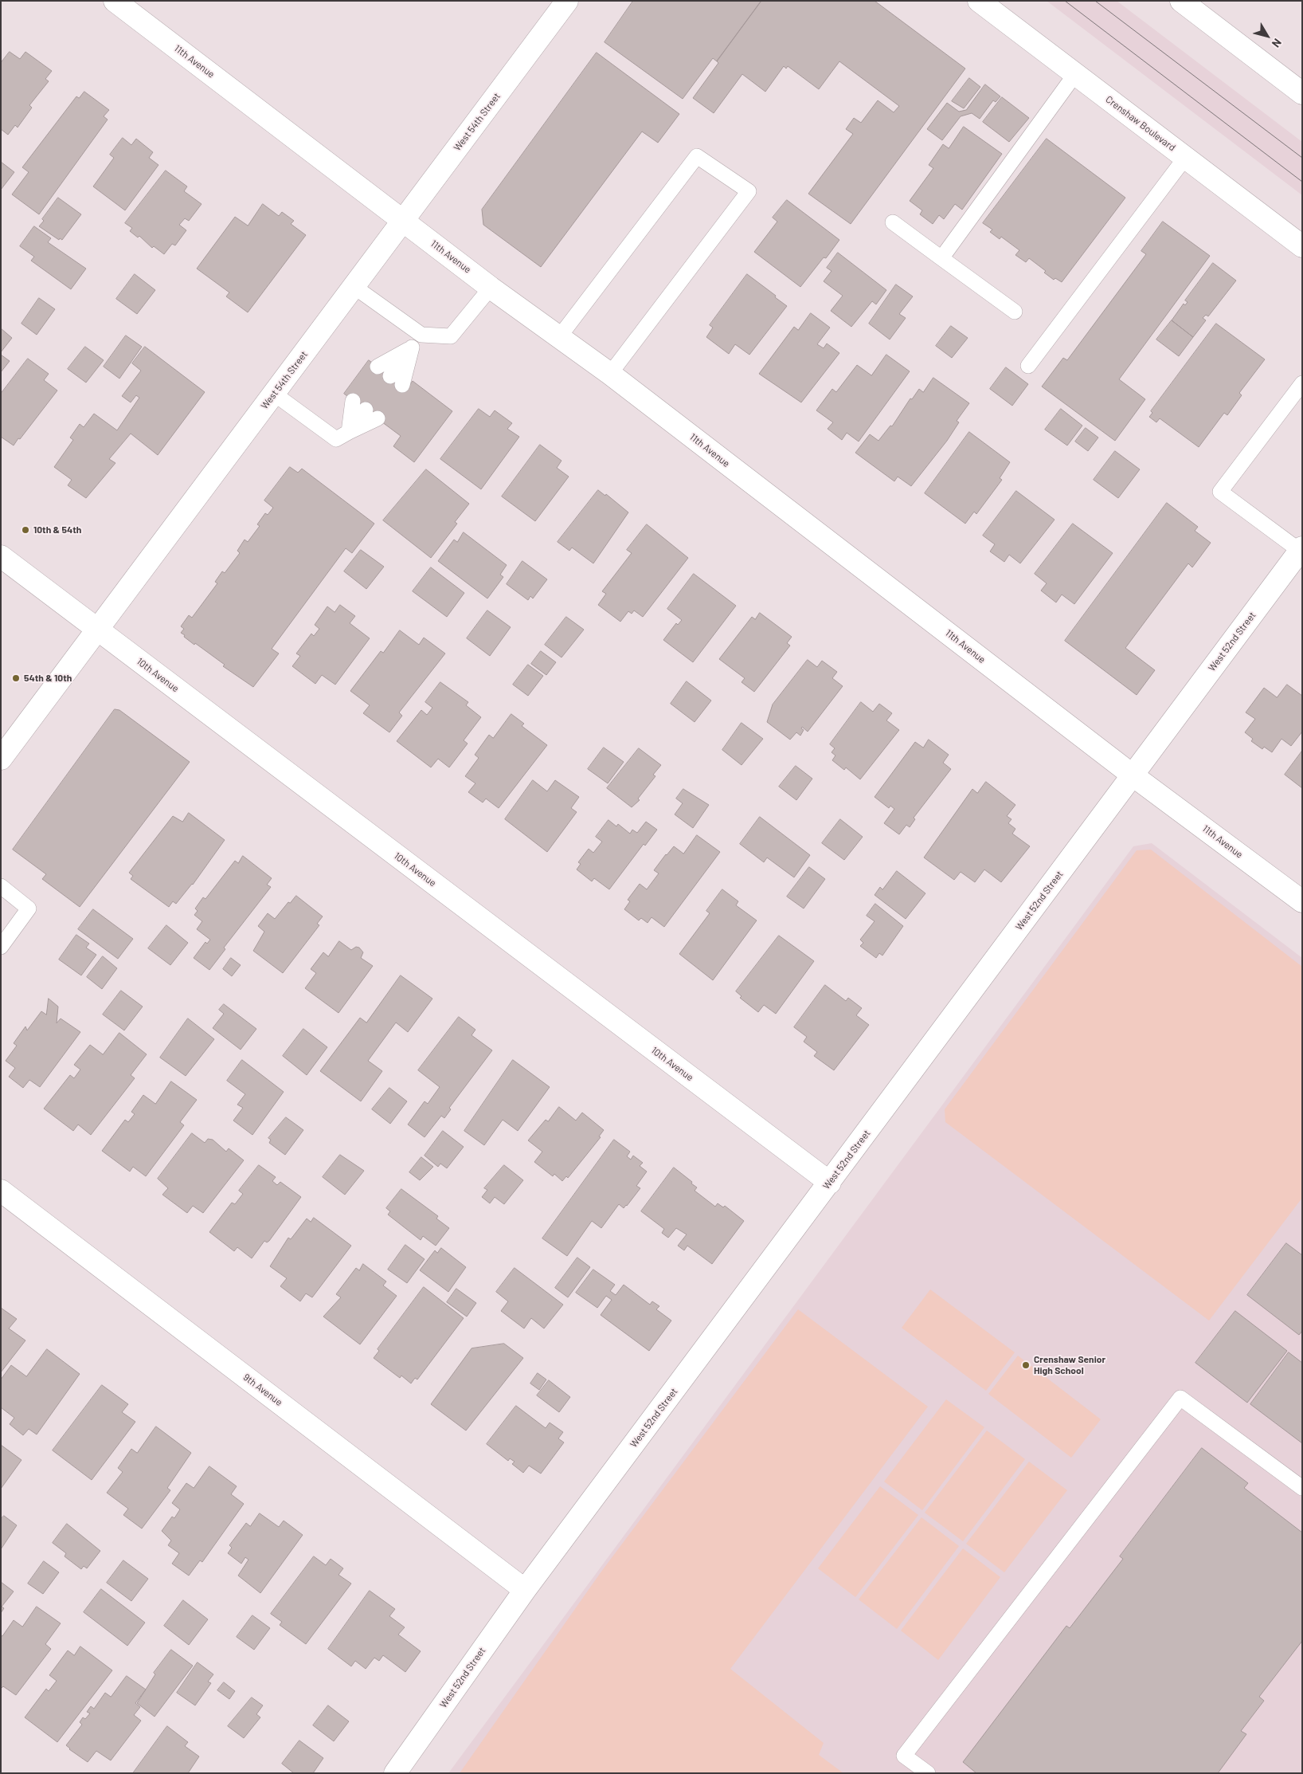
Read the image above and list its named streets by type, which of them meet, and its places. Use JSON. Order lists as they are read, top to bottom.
{
  "streets": {
    "street": [
      "11th Avenue",
      "West 54th Street",
      "Crenshaw Boulevard",
      "West 52nd Street",
      "10th Avenue",
      "9th Avenue"
    ]
  },
  "crossings": [
    ["11th Avenue", "West 54th Street"],
    ["11th Avenue", "West 52nd Street"],
    ["West 54th Street", "10th Avenue"],
    ["West 52nd Street", "10th Avenue"],
    ["West 52nd Street", "9th Avenue"]
  ],
  "places": ["10th & 54th", "54th & 10th", "Crenshaw Senior High School"],
  "north": "bottom right"
}
